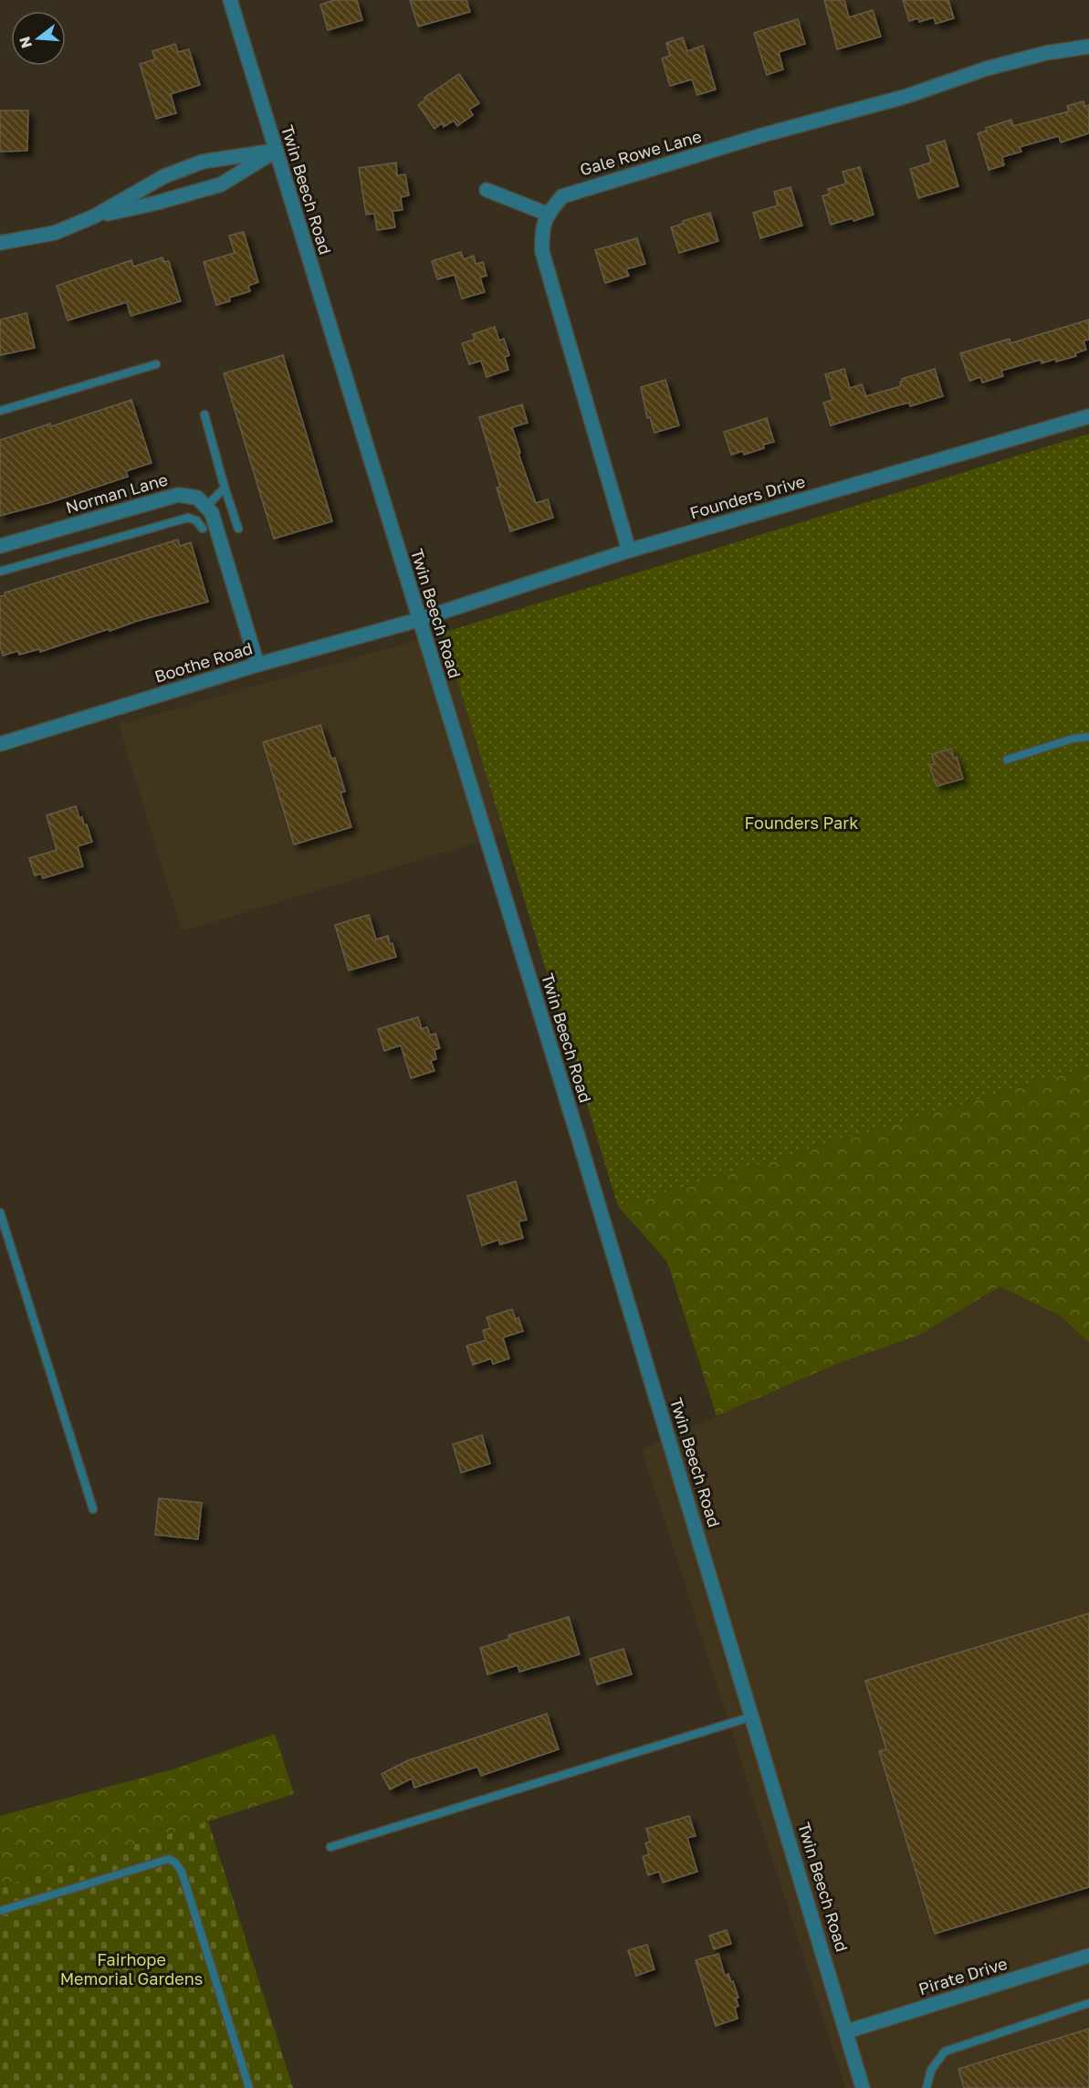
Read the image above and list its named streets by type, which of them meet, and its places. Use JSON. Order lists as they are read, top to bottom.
{
  "streets": {
    "street": [
      "Gale Rowe Lane",
      "Twin Beech Road",
      "Norman Lane",
      "Founders Drive",
      "Boothe Road",
      "Pirate Drive"
    ]
  },
  "crossings": [
    ["Twin Beech Road", "Founders Drive"],
    ["Twin Beech Road", "Boothe Road"],
    ["Twin Beech Road", "Pirate Drive"],
    ["Founders Drive", "Boothe Road"]
  ],
  "parks": ["Founders Park", "Fairhope Memorial Gardens"],
  "north": "left"
}
